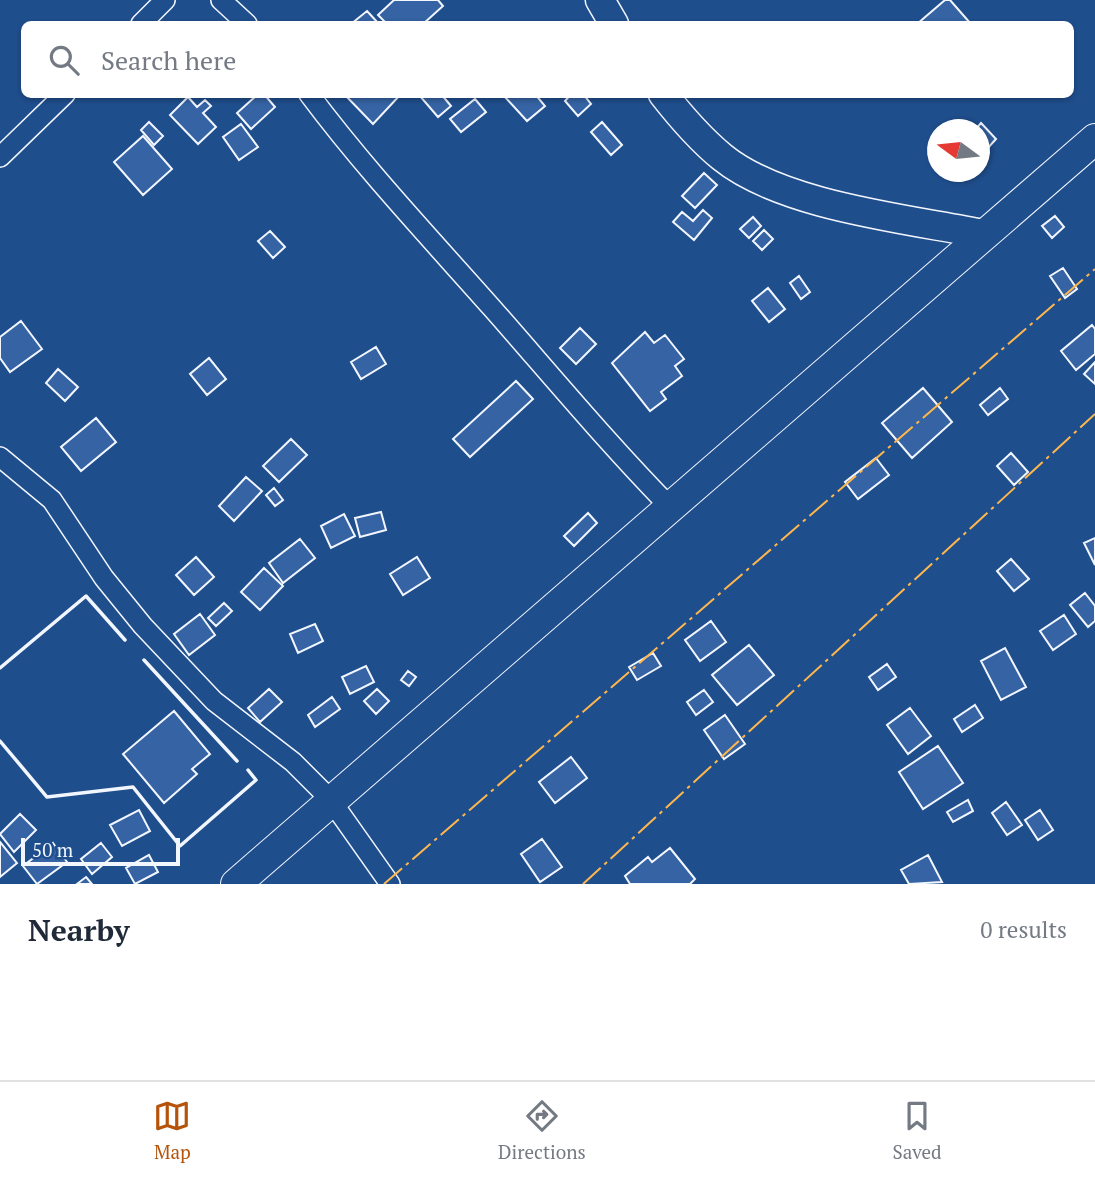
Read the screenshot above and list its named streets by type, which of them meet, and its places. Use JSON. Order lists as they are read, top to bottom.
{
  "scale_bar": "50 m",
  "north": "left",
  "page": {
    "search": "Search here",
    "scale": "50 m",
    "heading": ["Nearby", "0 results"],
    "nav": ["Map", "Directions", "Saved"]
  }
}
